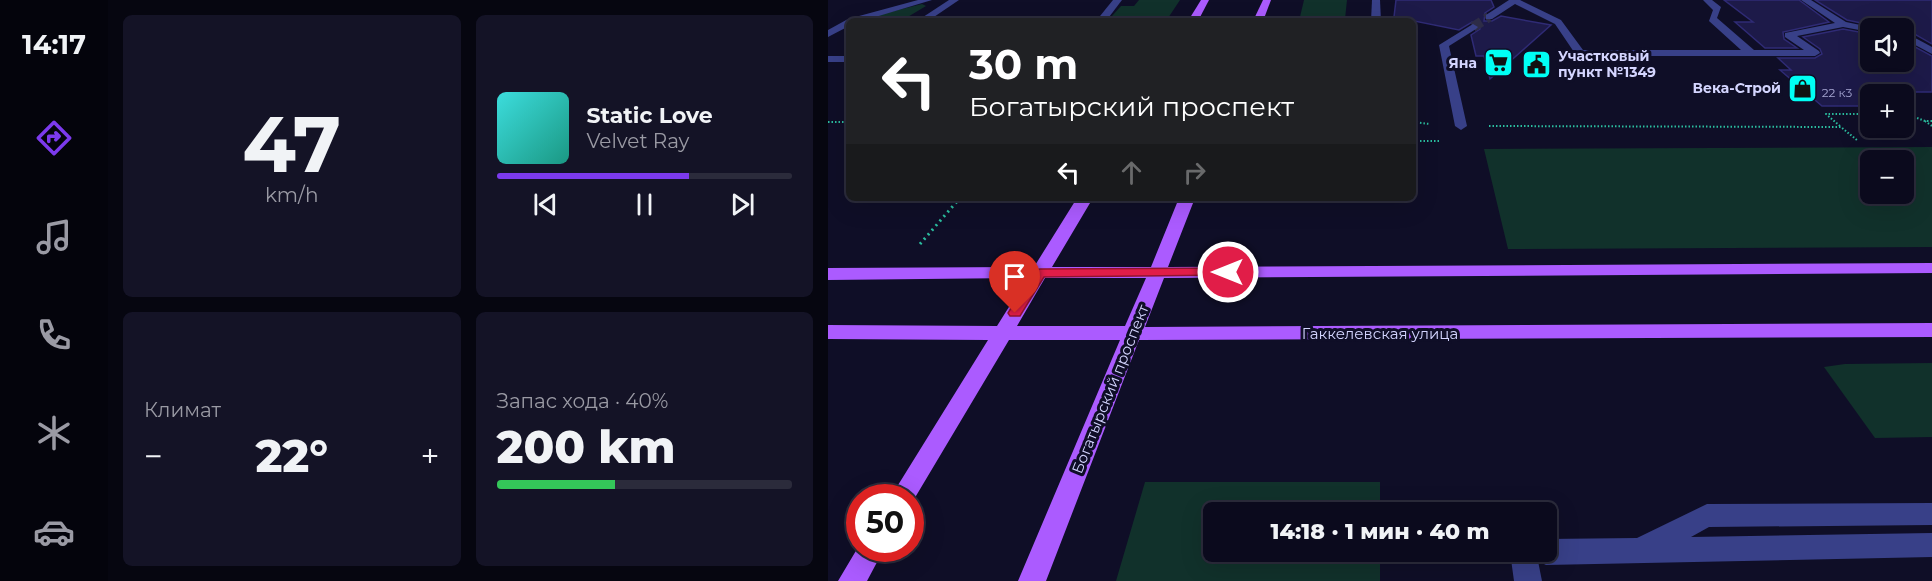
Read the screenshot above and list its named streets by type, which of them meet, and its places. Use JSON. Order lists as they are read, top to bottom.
{
  "streets": {
    "main road": ["Гаккелевская улица", "Богатырский проспект"]
  },
  "crossings": [
    ["Гаккелевская улица", "Богатырский проспект"]
  ],
  "places": {
    "supermarket": ["Яна"],
    "public building": ["Участковый пункт №1349"],
    "shop": ["Века-Строй"]
  },
  "house_numbers": ["22 к3"],
  "page": {
    "tabs": "14:17",
    "tile": [
      ["47", "km/h"],
      "Климат",
      ["Запас хода · 40%", "200 km"]
    ],
    "map_buttons": ["+", "−"],
    "turn": ["30 m", "Богатырский проспект"],
    "song": ["Static Love", "Velvet Ray"],
    "heat": ["−", "22°", "+"],
    "limit": "50",
    "trip": "14:18 · 1 мин · 40 m"
  }
}
